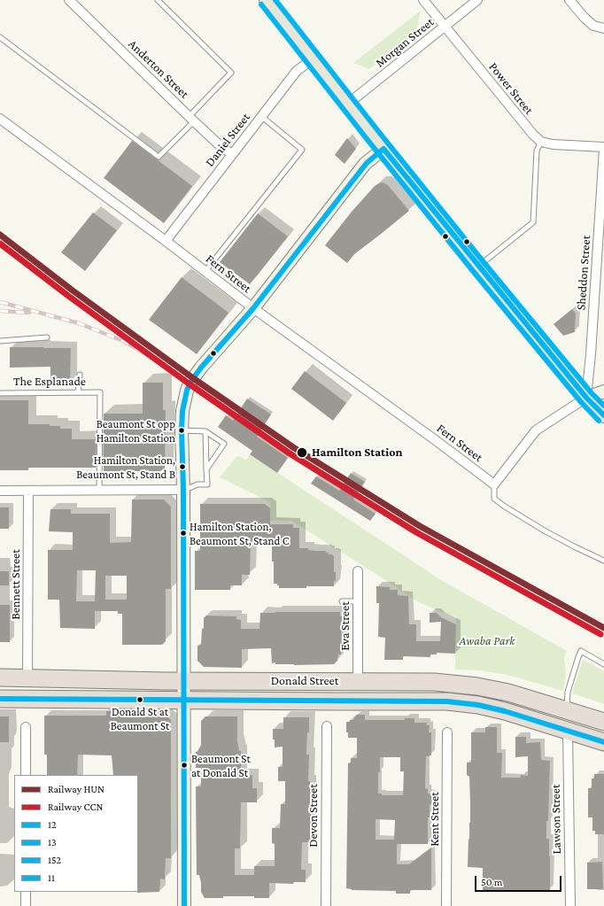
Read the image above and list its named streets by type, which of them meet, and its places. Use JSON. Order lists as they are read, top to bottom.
{
  "streets": {
    "highway": ["Donald Street"],
    "street": [
      "Morgan Street",
      "Anderton Street",
      "Power Street",
      "Daniel Street",
      "Sheddon Street",
      "Fern Street",
      "Bennett Street",
      "Eva Street",
      "Devon Street",
      "Kent Street",
      "Lawson Street"
    ],
    "lane": ["The Esplanade"]
  },
  "crossings": [
    ["Morgan Street", "Power Street"],
    ["Anderton Street", "Daniel Street"],
    ["Daniel Street", "Fern Street"],
    ["Bennett Street", "Donald Street"],
    ["Eva Street", "Donald Street"],
    ["Donald Street", "Lawson Street"]
  ],
  "parks": ["Awaba Park"],
  "places": [
    "Beaumont St opp Hamilton Station",
    "Hamilton Station",
    "Hamilton Station, Beaumont St, Stand B",
    "Hamilton Station, Beaumont St, Stand C",
    "Donald St at Beaumont St",
    "Beaumont St at Donald St"
  ],
  "lines": [
    "transit line 11",
    "transit line 152",
    "transit line 13",
    "rail line HUN",
    "rail line CCN",
    "transit line 12"
  ],
  "legend": [
    "Railway HUN",
    "Railway CCN",
    "12",
    "13",
    "152",
    "11"
  ],
  "scale_bar": "50 m"
}
